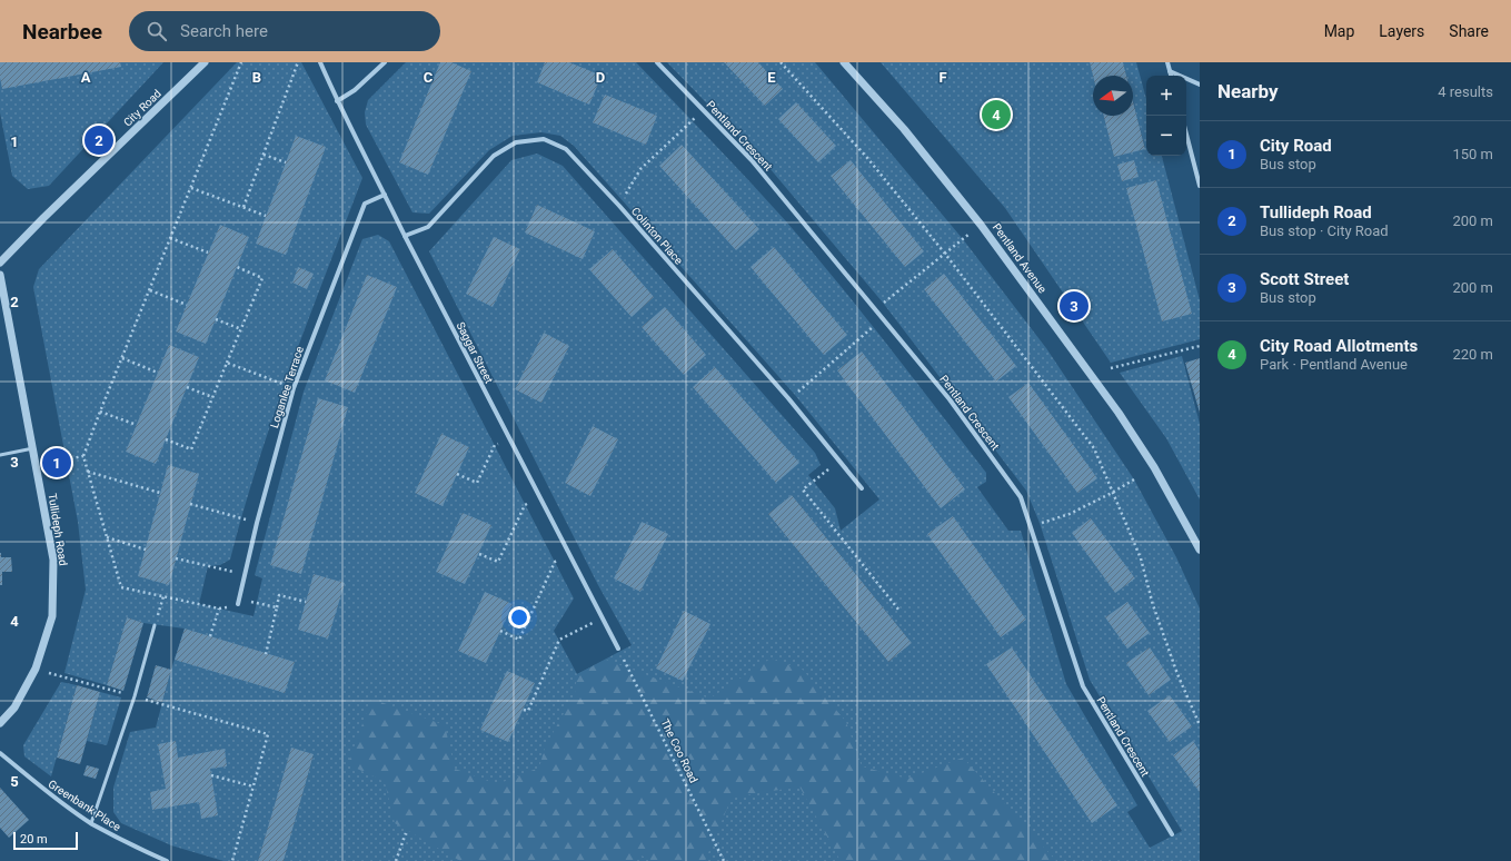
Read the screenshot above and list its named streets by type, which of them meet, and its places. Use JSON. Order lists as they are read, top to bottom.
{
  "streets": {
    "street": [
      "City Road",
      "Pentland Crescent",
      "Colinton Place",
      "Pentland Avenue",
      "Saggar Street",
      "Loganlee Terrace",
      "Tullideph Road",
      "Greenbank Place"
    ],
    "path": ["The Coo Road"]
  },
  "crossings": [
    ["Colinton Place", "Saggar Street"],
    ["Saggar Street", "Loganlee Terrace"],
    ["Saggar Street", "The Coo Road"]
  ],
  "scale_bar": "20 m",
  "north": "left",
  "page": {
    "header": "Nearbee",
    "search": "Search here",
    "nav": ["Map", "Layers", "Share"],
    "heading": ["Nearby", "4 results"],
    "map_buttons": ["+", "−"],
    "pins": [
      "4",
      "2",
      "3",
      "1"
    ],
    "list": [
      {
        "mark": "1",
        "name": "City Road",
        "note": "Bus stop",
        "value": "150 m"
      },
      {
        "mark": "2",
        "name": "Tullideph Road",
        "note": "Bus stop · City Road",
        "value": "200 m"
      },
      {
        "mark": "3",
        "name": "Scott Street",
        "note": "Bus stop",
        "value": "200 m"
      },
      {
        "mark": "4",
        "name": "City Road Allotments",
        "note": "Park · Pentland Avenue",
        "value": "220 m"
      }
    ],
    "scale": "20 m"
  },
  "grid": {
    "columns": [
      "A",
      "B",
      "C",
      "D",
      "E",
      "F"
    ],
    "rows": [
      "1",
      "2",
      "3",
      "4",
      "5"
    ]
  }
}
